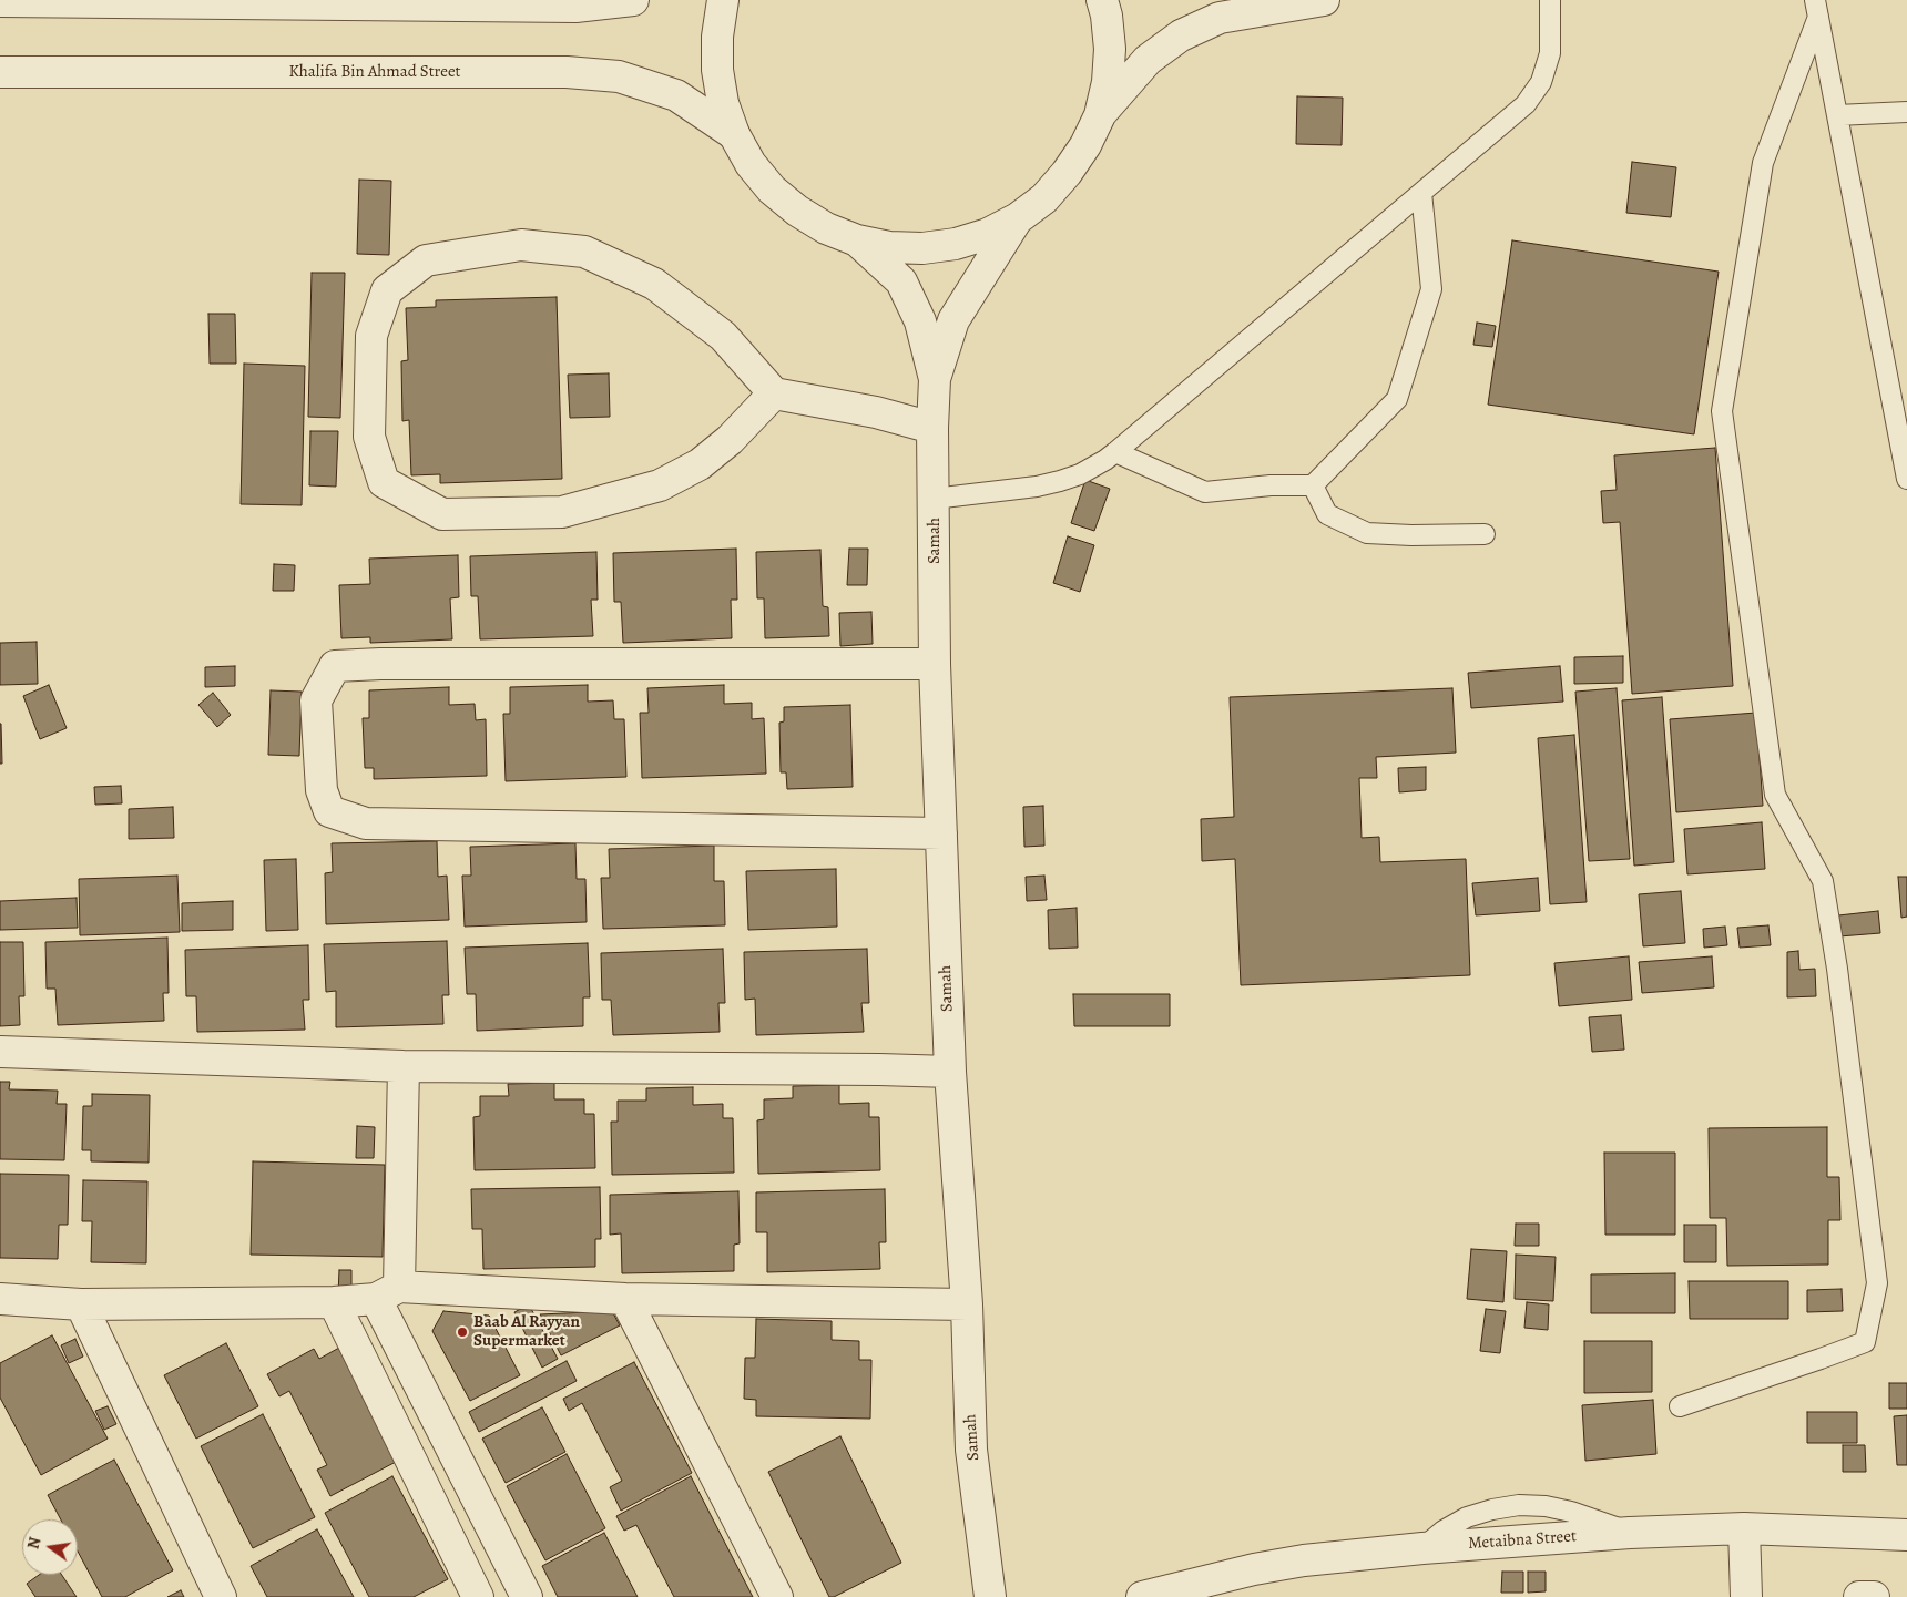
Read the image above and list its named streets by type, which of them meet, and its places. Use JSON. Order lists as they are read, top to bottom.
{
  "streets": {
    "street": ["Khalifa Bin Ahmad Street", "Samah", "Metaibna Street"]
  },
  "places": ["Baab Al Rayyan Supermarket"],
  "north": "left"
}
